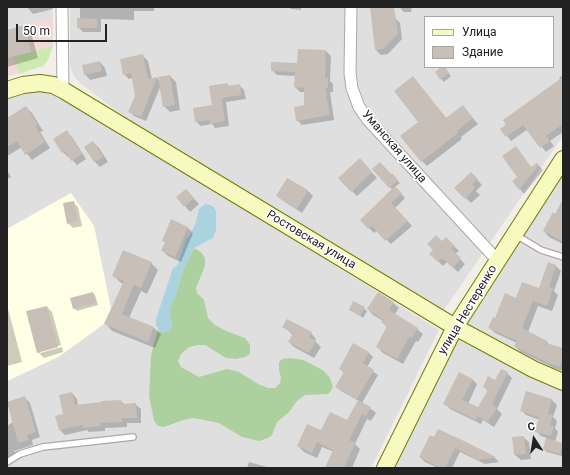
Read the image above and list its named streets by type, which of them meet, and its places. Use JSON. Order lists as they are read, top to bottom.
{
  "streets": {
    "street": ["Уманская улица", "Ростовская улица", "улица Нестеренко"]
  },
  "crossings": [
    ["Уманская улица", "улица Нестеренко"],
    ["Ростовская улица", "улица Нестеренко"]
  ],
  "legend": ["Улица", "Здание"],
  "scale_bar": "50 m",
  "north": "top"
}
